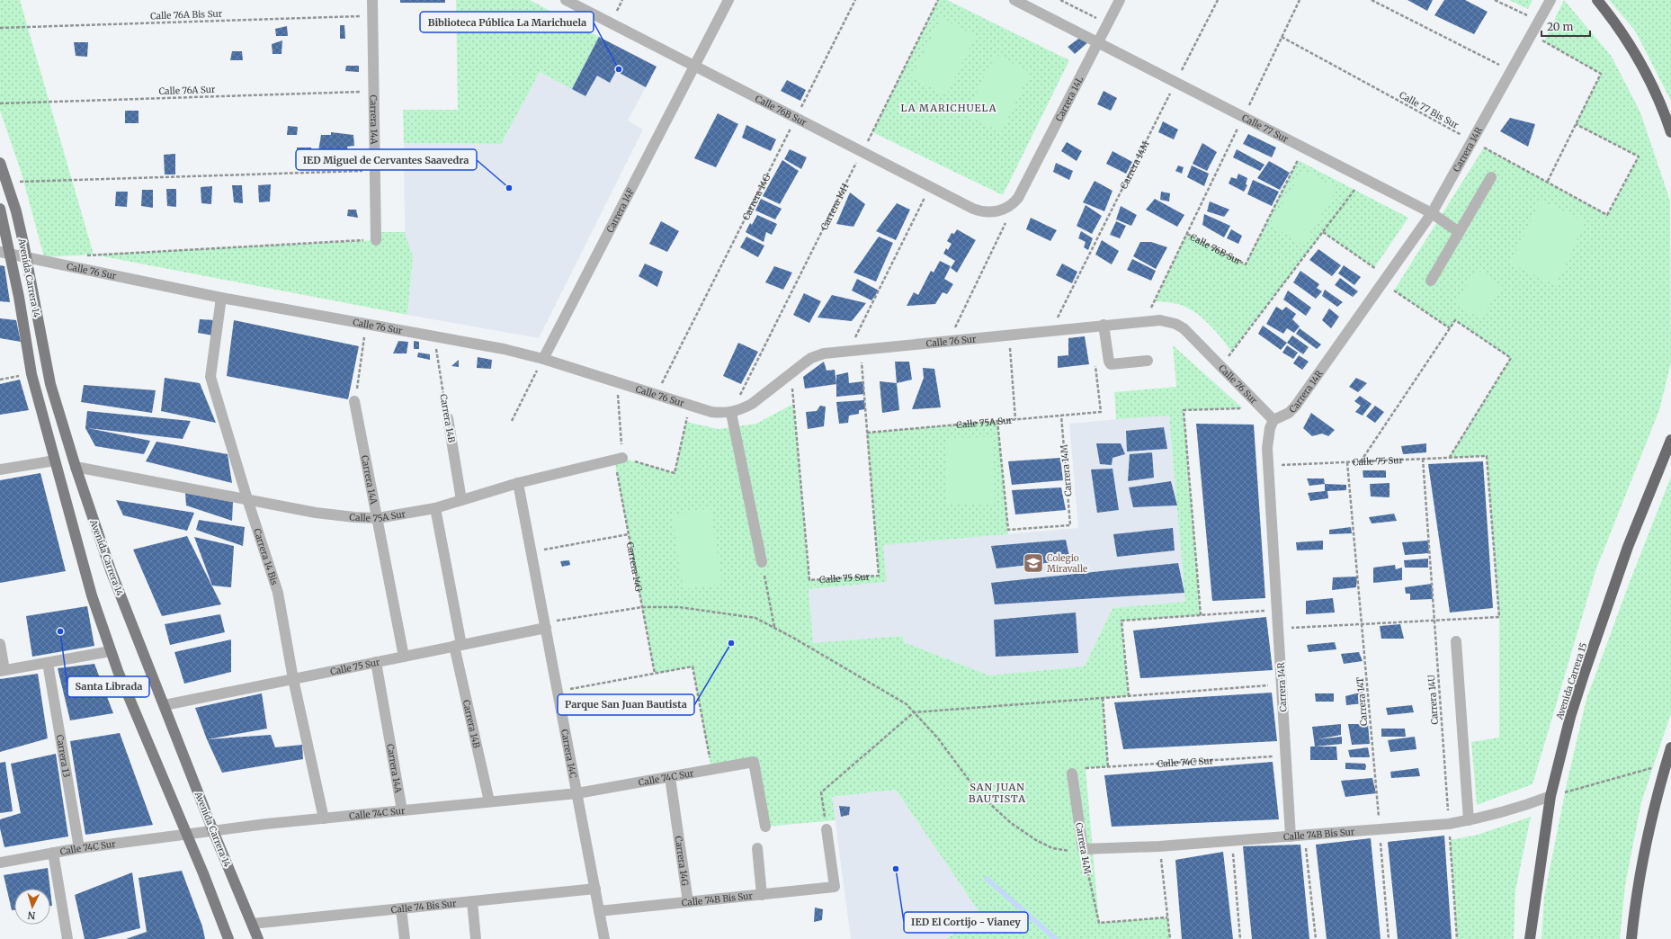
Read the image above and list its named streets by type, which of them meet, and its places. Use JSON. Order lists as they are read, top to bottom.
{
  "streets": {
    "highway": ["Avenida Carrera 15"],
    "main road": ["Avenida Carrera 14"],
    "street": [
      "Carrera 14L",
      "Calle 76B Sur",
      "Carrera 14A",
      "Calle 77 Sur",
      "Carrera 14R",
      "Carrera 14M",
      "Carrera 14G",
      "Carrera 14F",
      "Calle 76 Sur",
      "Carrera 14B",
      "Calle 75A Sur",
      "Calle 75 Sur",
      "Carrera 14 Bis",
      "Carrera 14C",
      "Carrera 13",
      "Calle 74C Sur",
      "Calle 74B Bis Sur",
      "Calle 74 Bis Sur"
    ],
    "path": [
      "Calle 76A Bis Sur",
      "Calle 76A Sur",
      "Calle 77 Bis Sur",
      "Carrera 14H",
      "Carrera 14U",
      "Carrera 14T"
    ]
  },
  "crossings": [
    ["Calle 76A Bis Sur", "Carrera 14A"],
    ["Calle 76A Sur", "Carrera 14A"],
    ["Carrera 14L", "Calle 76B Sur"],
    ["Carrera 14L", "Calle 77 Sur"],
    ["Calle 77 Bis Sur", "Carrera 14R"],
    ["Calle 76B Sur", "Calle 77 Sur"],
    ["Calle 76B Sur", "Carrera 14G"],
    ["Calle 76B Sur", "Carrera 14H"],
    ["Calle 76B Sur", "Carrera 14F"],
    ["Carrera 14A", "Calle 75A Sur"],
    ["Carrera 14A", "Calle 75 Sur"],
    ["Carrera 14A", "Calle 74C Sur"],
    ["Calle 77 Sur", "Carrera 14R"],
    ["Calle 77 Sur", "Carrera 14M"],
    ["Carrera 14R", "Calle 76 Sur"],
    ["Carrera 14R", "Calle 75 Sur"],
    ["Carrera 14R", "Calle 74C Sur"],
    ["Carrera 14R", "Calle 74B Bis Sur"],
    ["Carrera 14M", "Calle 76 Sur"],
    ["Carrera 14M", "Calle 75A Sur"],
    ["Carrera 14M", "Calle 74B Bis Sur"],
    ["Carrera 14G", "Calle 76 Sur"],
    ["Carrera 14G", "Calle 75A Sur"],
    ["Carrera 14G", "Calle 74C Sur"],
    ["Carrera 14G", "Calle 74B Bis Sur"],
    ["Carrera 14H", "Calle 76 Sur"],
    ["Carrera 14F", "Calle 76 Sur"],
    ["Calle 76 Sur", "Avenida Carrera 14"],
    ["Calle 76 Sur", "Carrera 14B"],
    ["Calle 76 Sur", "Calle 75 Sur"],
    ["Calle 76 Sur", "Carrera 14 Bis"],
    ["Avenida Carrera 14", "Calle 75A Sur"],
    ["Avenida Carrera 14", "Calle 75 Sur"],
    ["Avenida Carrera 14", "Calle 74C Sur"],
    ["Avenida Carrera 14", "Calle 74 Bis Sur"],
    ["Carrera 14B", "Calle 75A Sur"],
    ["Carrera 14B", "Calle 75 Sur"],
    ["Carrera 14B", "Calle 74C Sur"],
    ["Calle 75A Sur", "Calle 75 Sur"],
    ["Calle 75A Sur", "Carrera 14 Bis"],
    ["Calle 75A Sur", "Carrera 14C"],
    ["Calle 75 Sur", "Carrera 14 Bis"],
    ["Calle 75 Sur", "Carrera 14U"],
    ["Calle 75 Sur", "Carrera 14T"],
    ["Calle 75 Sur", "Carrera 14C"],
    ["Carrera 14 Bis", "Calle 74C Sur"],
    ["Avenida Carrera 15", "Calle 74B Bis Sur"],
    ["Carrera 14U", "Calle 74B Bis Sur"],
    ["Carrera 14T", "Calle 74B Bis Sur"],
    ["Carrera 14C", "Calle 74C Sur"],
    ["Carrera 14C", "Calle 74B Bis Sur"],
    ["Carrera 14C", "Calle 74 Bis Sur"],
    ["Carrera 13", "Calle 74C Sur"]
  ],
  "districts": ["LA MARICHUELA", "SAN JUAN BAUTISTA"],
  "places": {
    "other": [
      "Biblioteca Pública La Marichuela",
      "IED Miguel de Cervantes Saavedra",
      "Santa Librada",
      "Parque San Juan Bautista",
      "IED El Cortijo - Vianey"
    ],
    "school or university": ["Colegio Miravalle"]
  },
  "scale_bar": "20 m",
  "north": "bottom"
}
